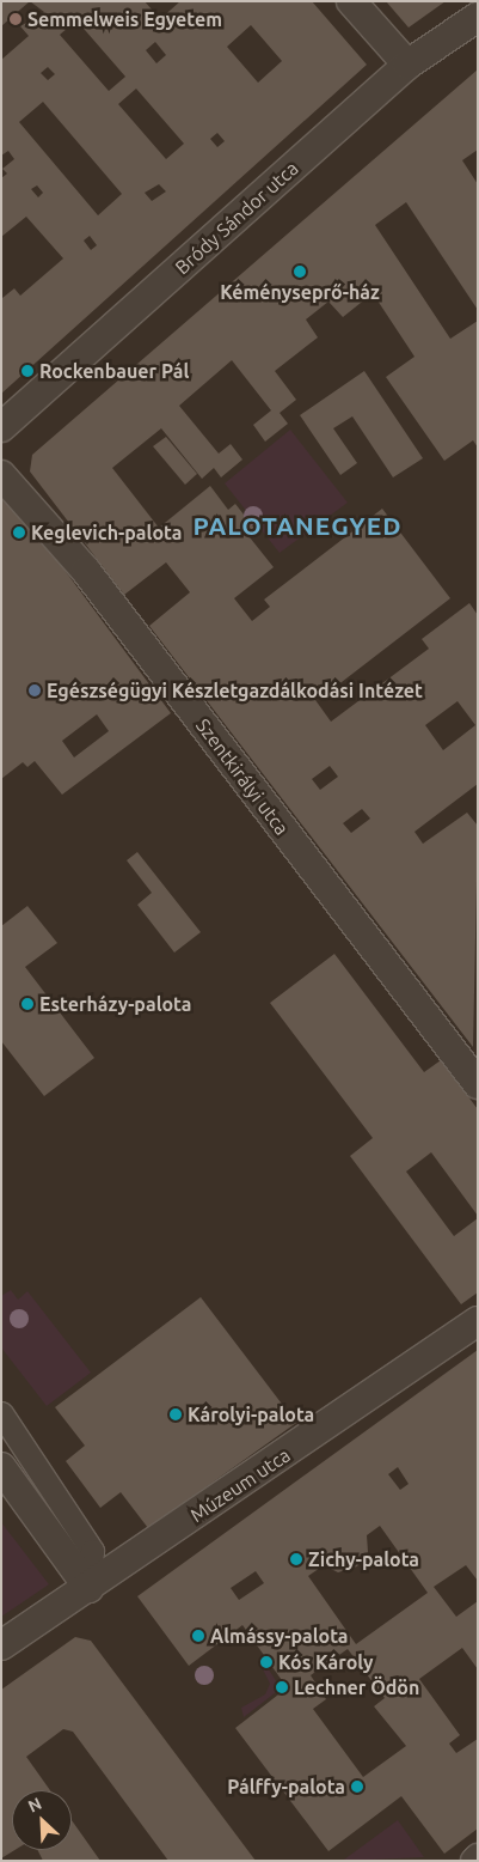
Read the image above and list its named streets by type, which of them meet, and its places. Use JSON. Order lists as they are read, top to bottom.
{
  "streets": {
    "street": ["Bródy Sándor utca", "Szentkirályi utca", "Múzeum utca"]
  },
  "districts": ["PALOTANEGYED"],
  "places": [
    "Semmelweis Egyetem",
    "Kéményseprő-ház",
    "Rockenbauer Pál",
    "Keglevich-palota",
    "Egészségügyi Készletgazdálkodási Intézet",
    "Esterházy-palota",
    "Károlyi-palota",
    "Zichy-palota",
    "Almássy-palota",
    "Kós Károly",
    "Lechner Ödön",
    "Pálffy-palota"
  ],
  "north": "top left"
}
